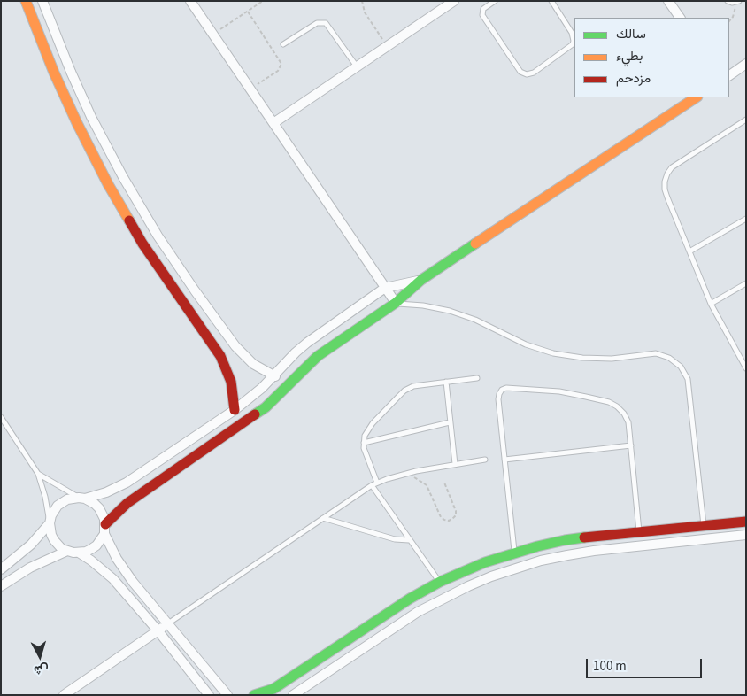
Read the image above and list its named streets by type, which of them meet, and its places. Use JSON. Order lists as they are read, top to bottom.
{
  "legend": ["سالك", "بطيء", "مزدحم"],
  "scale_bar": "100 m",
  "north": "bottom"
}
